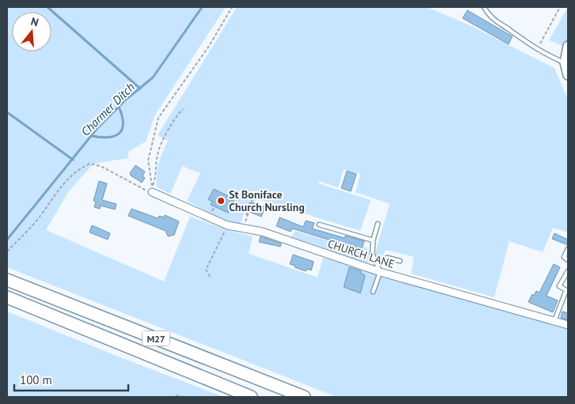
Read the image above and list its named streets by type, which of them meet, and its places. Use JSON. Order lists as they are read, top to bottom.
{
  "streets": {
    "highway": ["M27"],
    "street": ["CHURCH LANE"]
  },
  "water": ["Charmer Ditch"],
  "places": ["St Boniface Church Nursling"],
  "scale_bar": "100 m",
  "north": "top"
}
